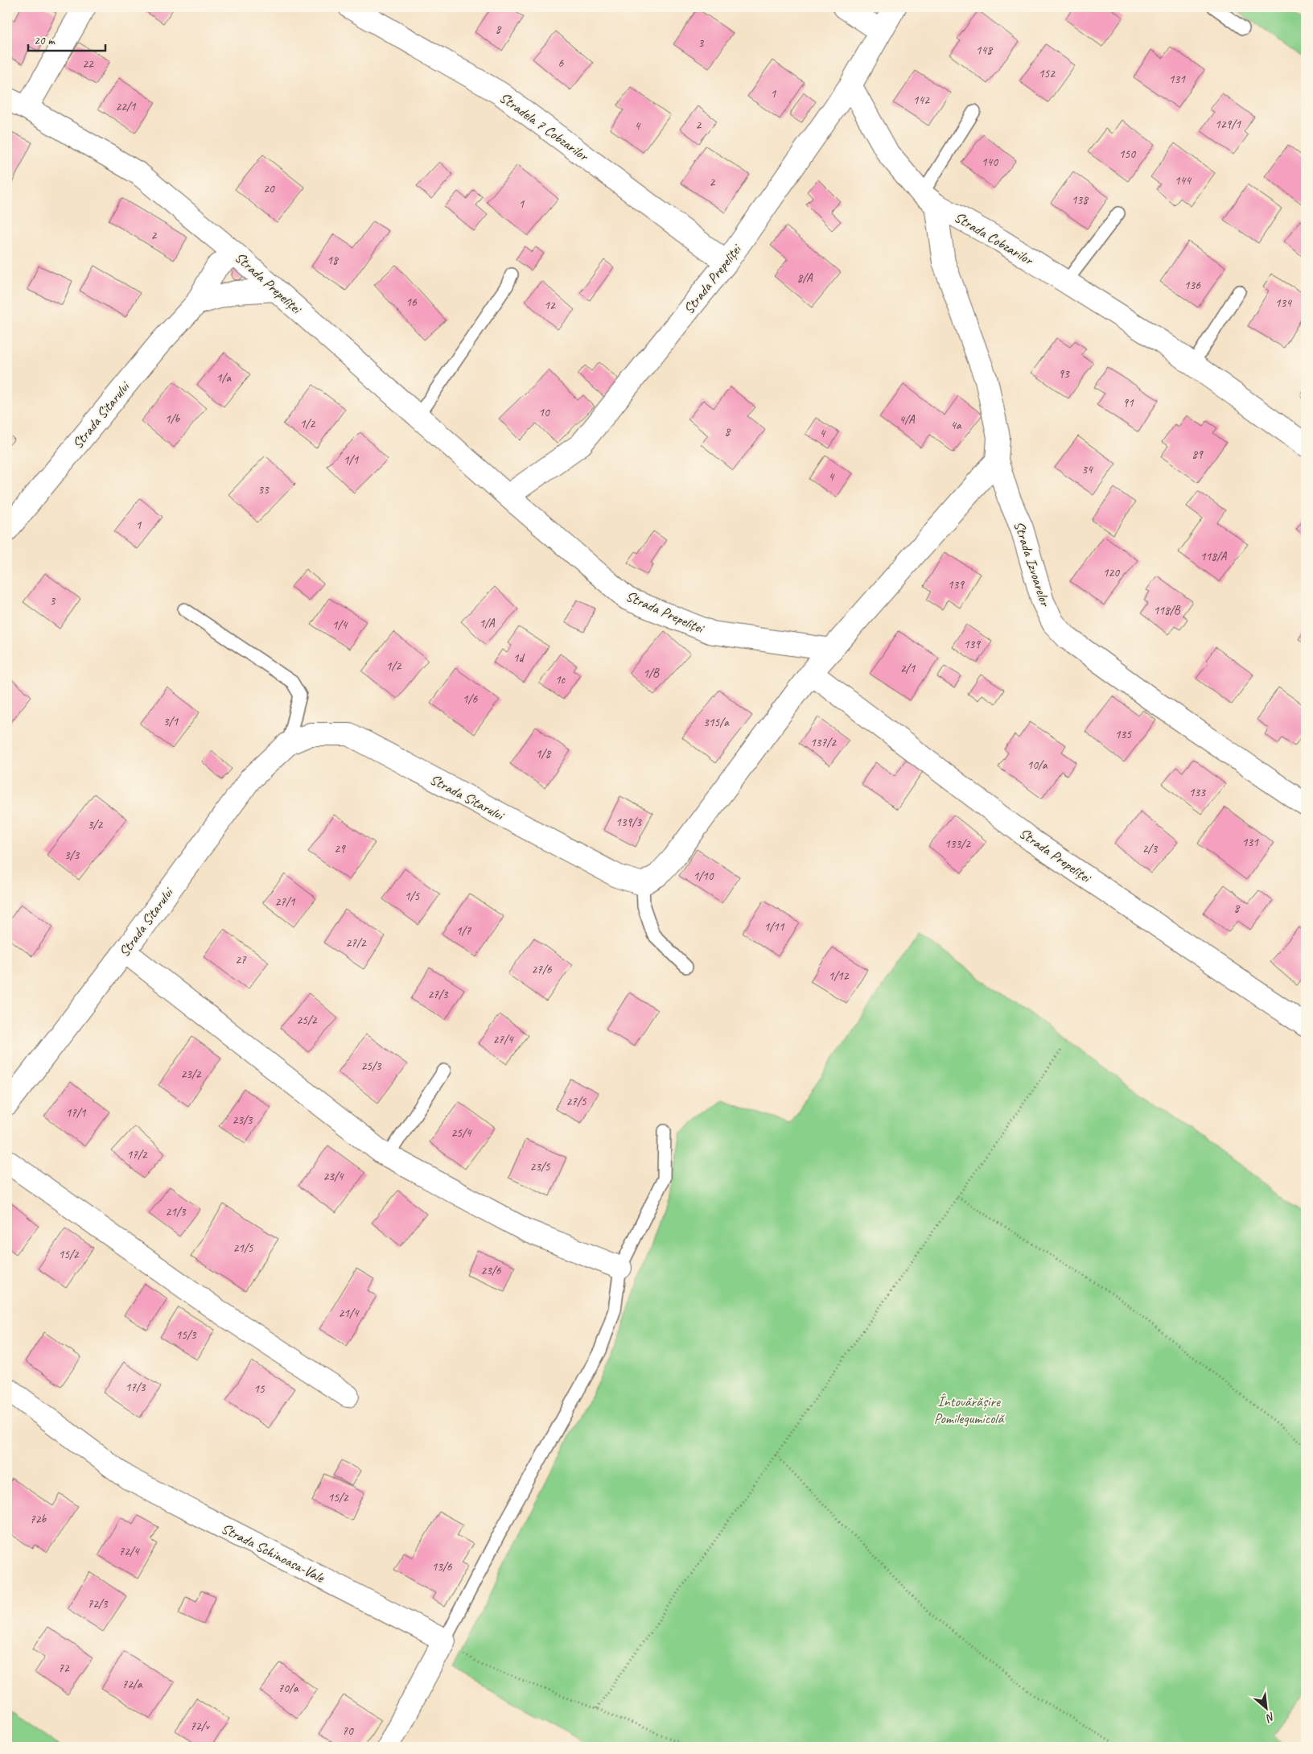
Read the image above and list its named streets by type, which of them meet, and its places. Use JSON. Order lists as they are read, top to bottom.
{
  "streets": {
    "street": [
      "Stradela 7 Cobzarilor",
      "Strada Cobzarilor",
      "Strada Prepeliței",
      "Strada Sitarului",
      "Strada Izvoarelor",
      "Strada Schinoasa-Vale"
    ]
  },
  "crossings": [
    ["Stradela 7 Cobzarilor", "Strada Prepeliței"],
    ["Strada Cobzarilor", "Strada Prepeliței"],
    ["Strada Cobzarilor", "Strada Izvoarelor"],
    ["Strada Prepeliței", "Strada Sitarului"]
  ],
  "parks": ["Întovărășire Pomilegumicolă"],
  "house_numbers": [
    "8",
    "3",
    "148",
    "6",
    "22",
    "152",
    "131",
    "1",
    "142",
    "22/1",
    "129/1",
    "2",
    "4",
    "150",
    "140",
    "144",
    "2",
    "20",
    "138",
    "1",
    "2",
    "18",
    "8/A",
    "136",
    "16",
    "134",
    "12",
    "93",
    "1/a",
    "91",
    "10",
    "1/b",
    "4/A",
    "1/2",
    "4a",
    "8",
    "4",
    "89",
    "1/1",
    "34",
    "4",
    "33",
    "1",
    "118/A",
    "120",
    "139",
    "3",
    "118/B",
    "1/A",
    "1/4",
    "139",
    "1d",
    "1/2",
    "2/1",
    "1/B",
    "1c",
    "1/6",
    "3/1",
    "315/a",
    "135",
    "137/2",
    "1/8",
    "10/a",
    "133",
    "139/3",
    "3/2",
    "131",
    "133/2",
    "29",
    "2/3",
    "3/3",
    "1/10",
    "1/5",
    "27/1",
    "8",
    "1/11",
    "1/7",
    "27/2",
    "27",
    "27/6",
    "1/12",
    "27/3",
    "25/2",
    "27/4",
    "25/3",
    "23/2",
    "27/5",
    "17/1",
    "23/3",
    "25/4",
    "17/2",
    "23/5",
    "23/4",
    "21/3",
    "21/5",
    "15/2",
    "23/6",
    "21/4",
    "15/3",
    "17/3",
    "15",
    "15/2",
    "72b",
    "72/4",
    "13/6",
    "72/3",
    "72",
    "72/a",
    "70/a",
    "72/v",
    "70"
  ],
  "scale_bar": "20 m",
  "north": "bottom right"
}
